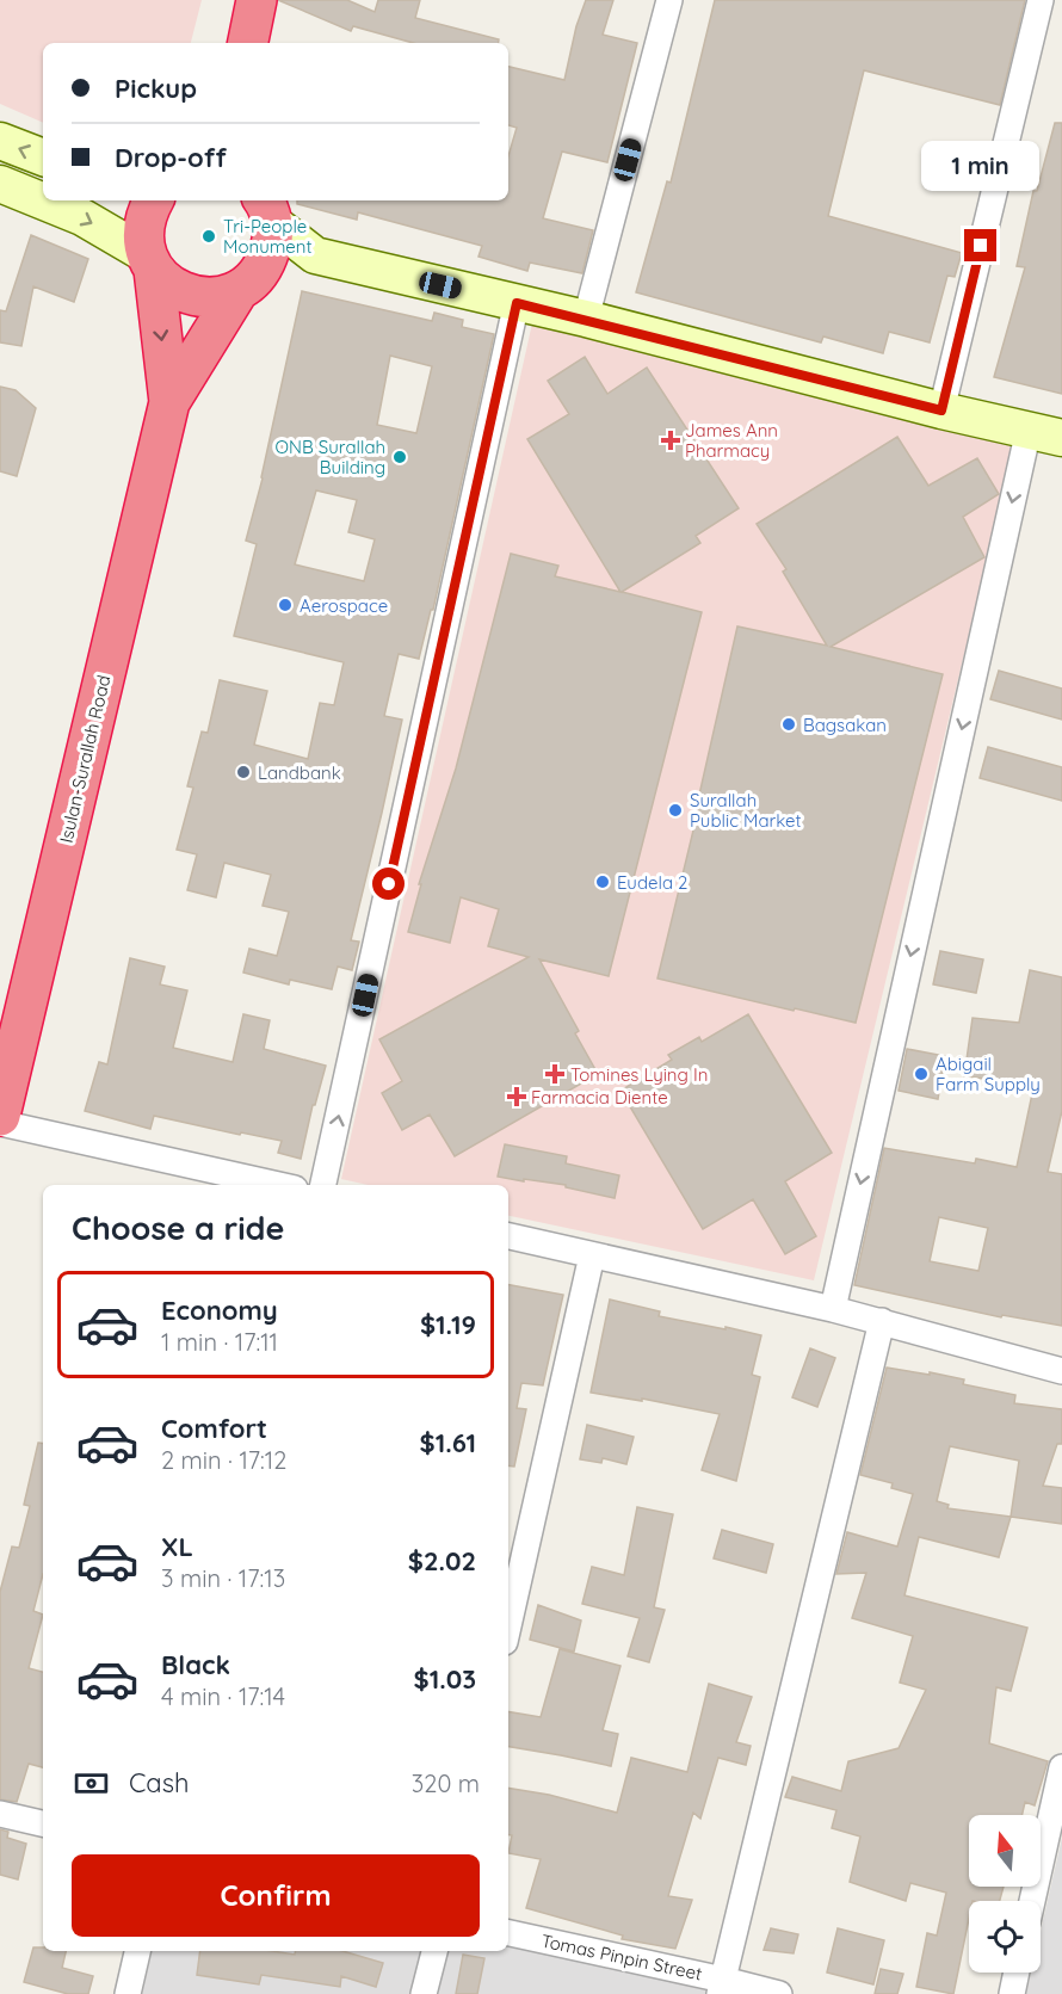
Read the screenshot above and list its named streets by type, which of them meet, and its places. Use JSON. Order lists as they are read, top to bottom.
{
  "streets": {
    "highway": ["Isulan-Surallah Road"],
    "street": ["Tomas Pinpin Street"]
  },
  "places": {
    "other": [
      "Tri-People Monument",
      "ONB Surallah Building",
      "Aerospace",
      "Bagsakan",
      "Landbank",
      "Surallah Public Market",
      "Eudela 2",
      "Abigail Farm Supply"
    ],
    "health": ["James Ann Pharmacy", "Tomines Lying In", "Farmacia Diente"]
  },
  "north": "top",
  "page": {
    "banner": ["Pickup", "Drop-off"],
    "bubble": "1 min",
    "heading": "Choose a ride",
    "list": [
      {
        "name": "Economy",
        "note": "1 min · 17:11",
        "value": "$1.19"
      },
      {
        "name": "Comfort",
        "note": "2 min · 17:12",
        "value": "$1.61"
      },
      {
        "name": "XL",
        "note": "3 min · 17:13",
        "value": "$2.02"
      },
      {
        "name": "Black",
        "note": "4 min · 17:14",
        "value": "$1.03"
      }
    ],
    "pay": ["Cash", "320 m"],
    "buttons": "Confirm"
  }
}
